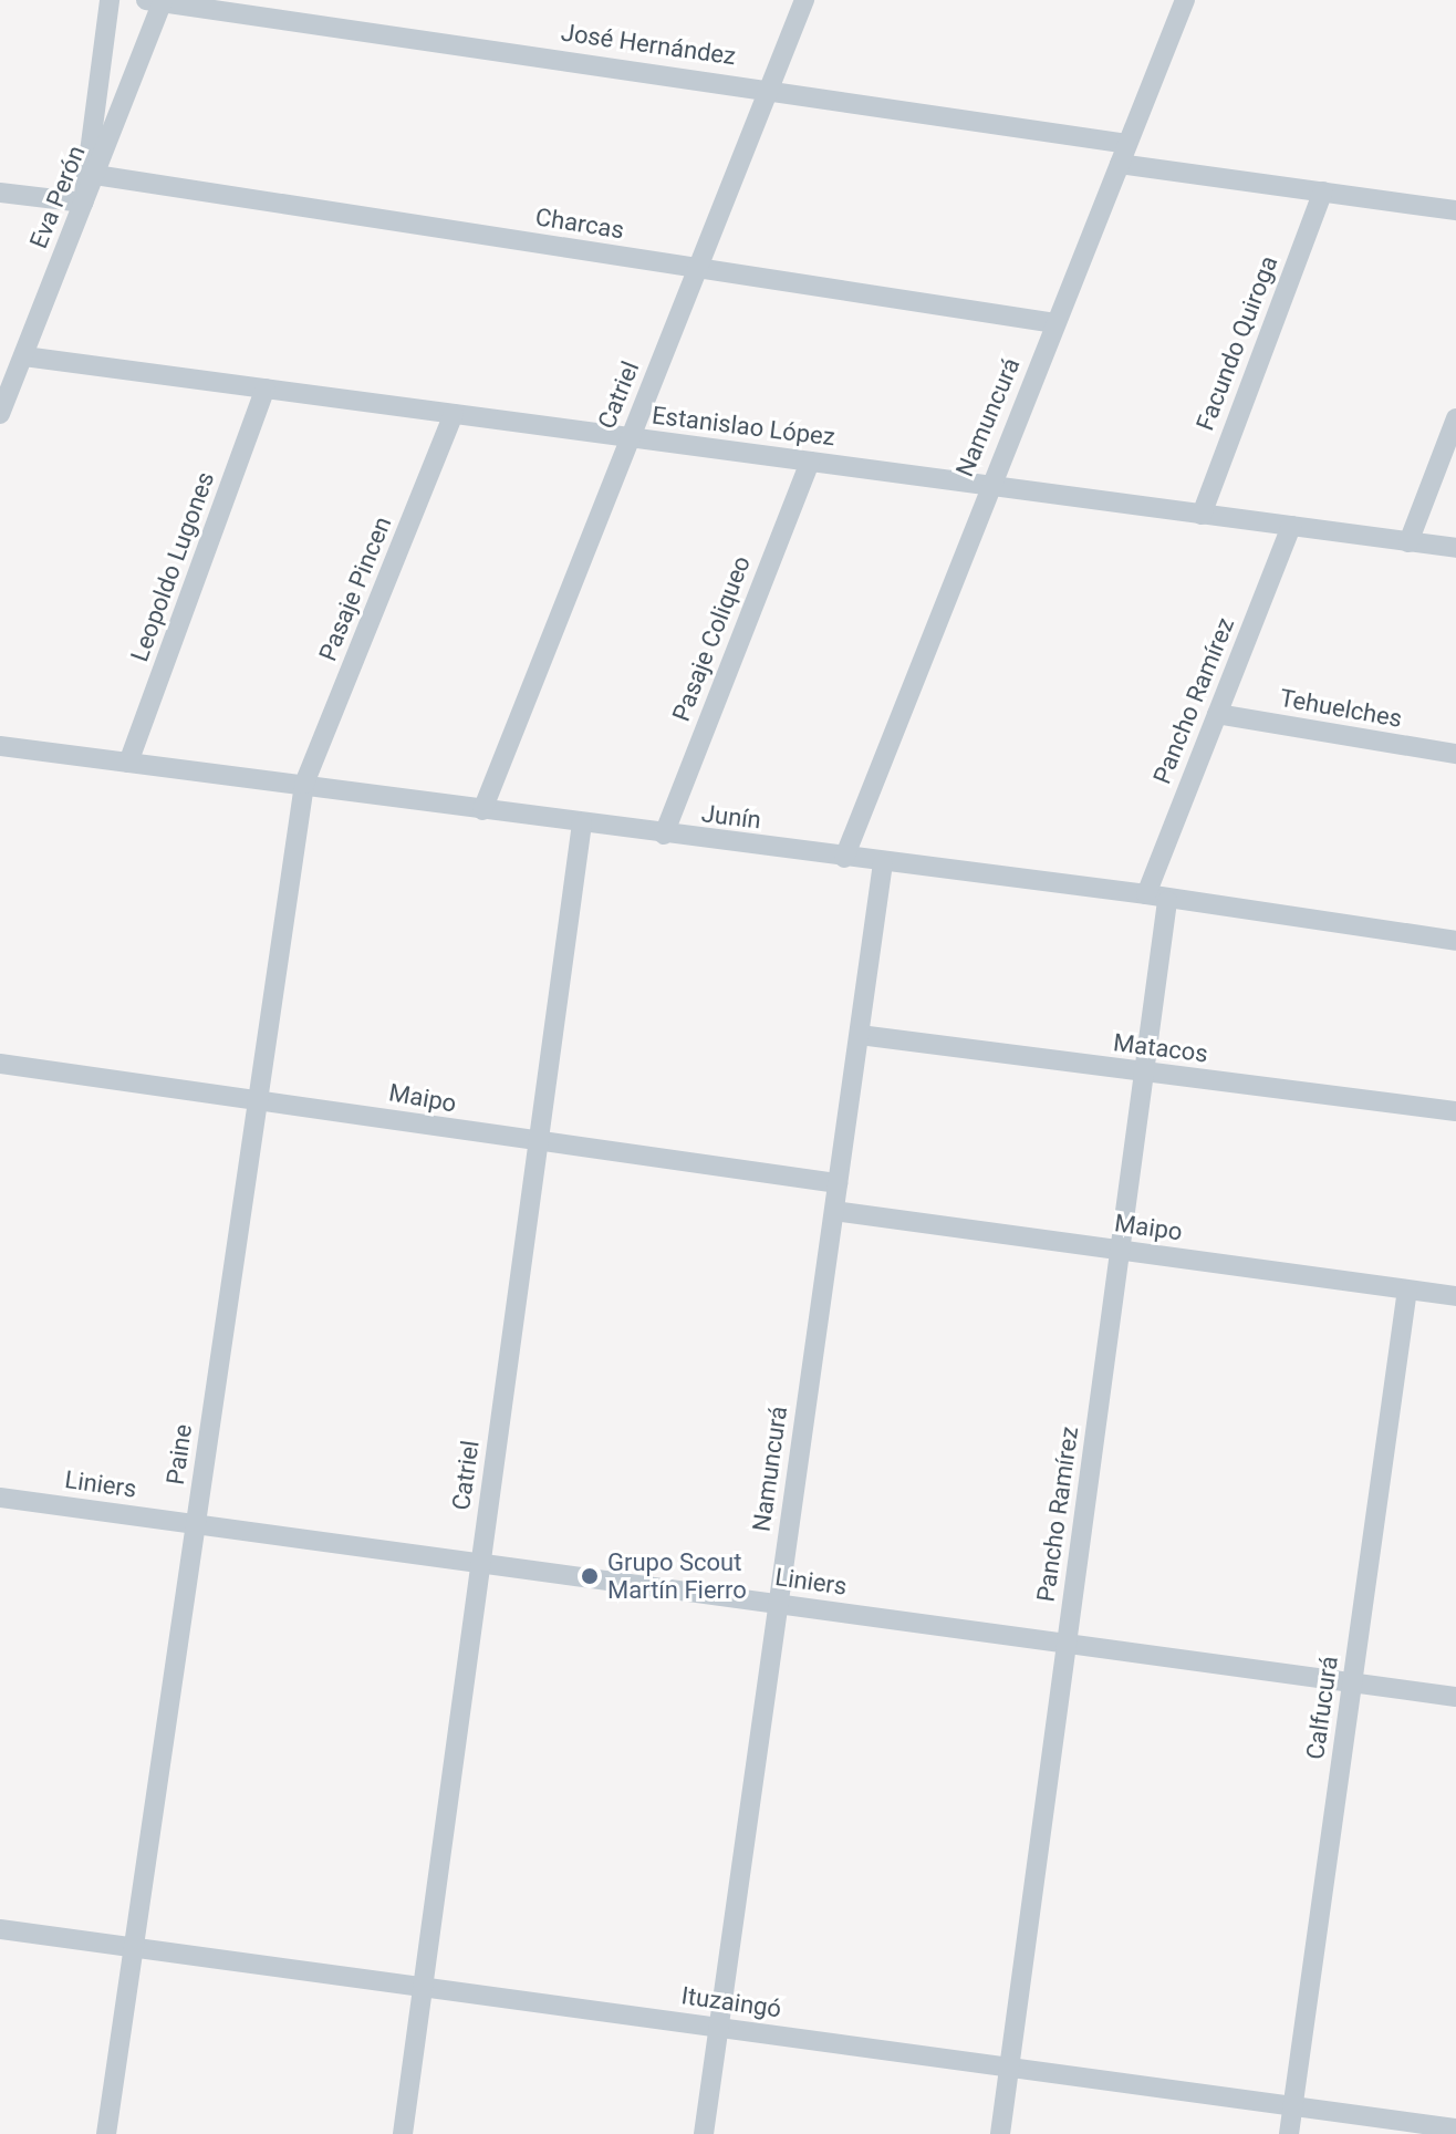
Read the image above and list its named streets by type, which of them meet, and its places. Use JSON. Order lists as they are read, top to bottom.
{
  "streets": {
    "street": [
      "José Hernández",
      "Eva Perón",
      "Charcas",
      "Facundo Quiroga",
      "Catriel",
      "Namuncurá",
      "Estanislao López",
      "Leopoldo Lugones",
      "Pasaje Pincen",
      "Pasaje Coliqueo",
      "Pancho Ramírez",
      "Tehuelches",
      "Junín",
      "Matacos",
      "Maipo",
      "Paine",
      "Liniers",
      "Calfucurá",
      "Ituzaingó"
    ]
  },
  "crossings": [
    ["José Hernández", "Eva Perón"],
    ["José Hernández", "Facundo Quiroga"],
    ["José Hernández", "Catriel"],
    ["José Hernández", "Namuncurá"],
    ["Eva Perón", "Charcas"],
    ["Eva Perón", "Estanislao López"],
    ["Charcas", "Catriel"],
    ["Charcas", "Namuncurá"],
    ["Facundo Quiroga", "Estanislao López"],
    ["Catriel", "Estanislao López"],
    ["Catriel", "Junín"],
    ["Catriel", "Maipo"],
    ["Catriel", "Liniers"],
    ["Catriel", "Ituzaingó"],
    ["Namuncurá", "Estanislao López"],
    ["Namuncurá", "Junín"],
    ["Namuncurá", "Matacos"],
    ["Namuncurá", "Maipo"],
    ["Namuncurá", "Liniers"],
    ["Namuncurá", "Ituzaingó"],
    ["Estanislao López", "Leopoldo Lugones"],
    ["Estanislao López", "Pasaje Pincen"],
    ["Estanislao López", "Pasaje Coliqueo"],
    ["Estanislao López", "Pancho Ramírez"],
    ["Leopoldo Lugones", "Junín"],
    ["Pasaje Pincen", "Junín"],
    ["Pasaje Pincen", "Paine"],
    ["Pasaje Coliqueo", "Junín"],
    ["Pancho Ramírez", "Tehuelches"],
    ["Pancho Ramírez", "Junín"],
    ["Pancho Ramírez", "Matacos"],
    ["Pancho Ramírez", "Maipo"],
    ["Pancho Ramírez", "Liniers"],
    ["Pancho Ramírez", "Ituzaingó"],
    ["Junín", "Paine"],
    ["Maipo", "Paine"],
    ["Maipo", "Calfucurá"],
    ["Paine", "Liniers"],
    ["Paine", "Ituzaingó"],
    ["Liniers", "Calfucurá"],
    ["Calfucurá", "Ituzaingó"]
  ],
  "places": ["Grupo Scout Martín Fierro"]
}
